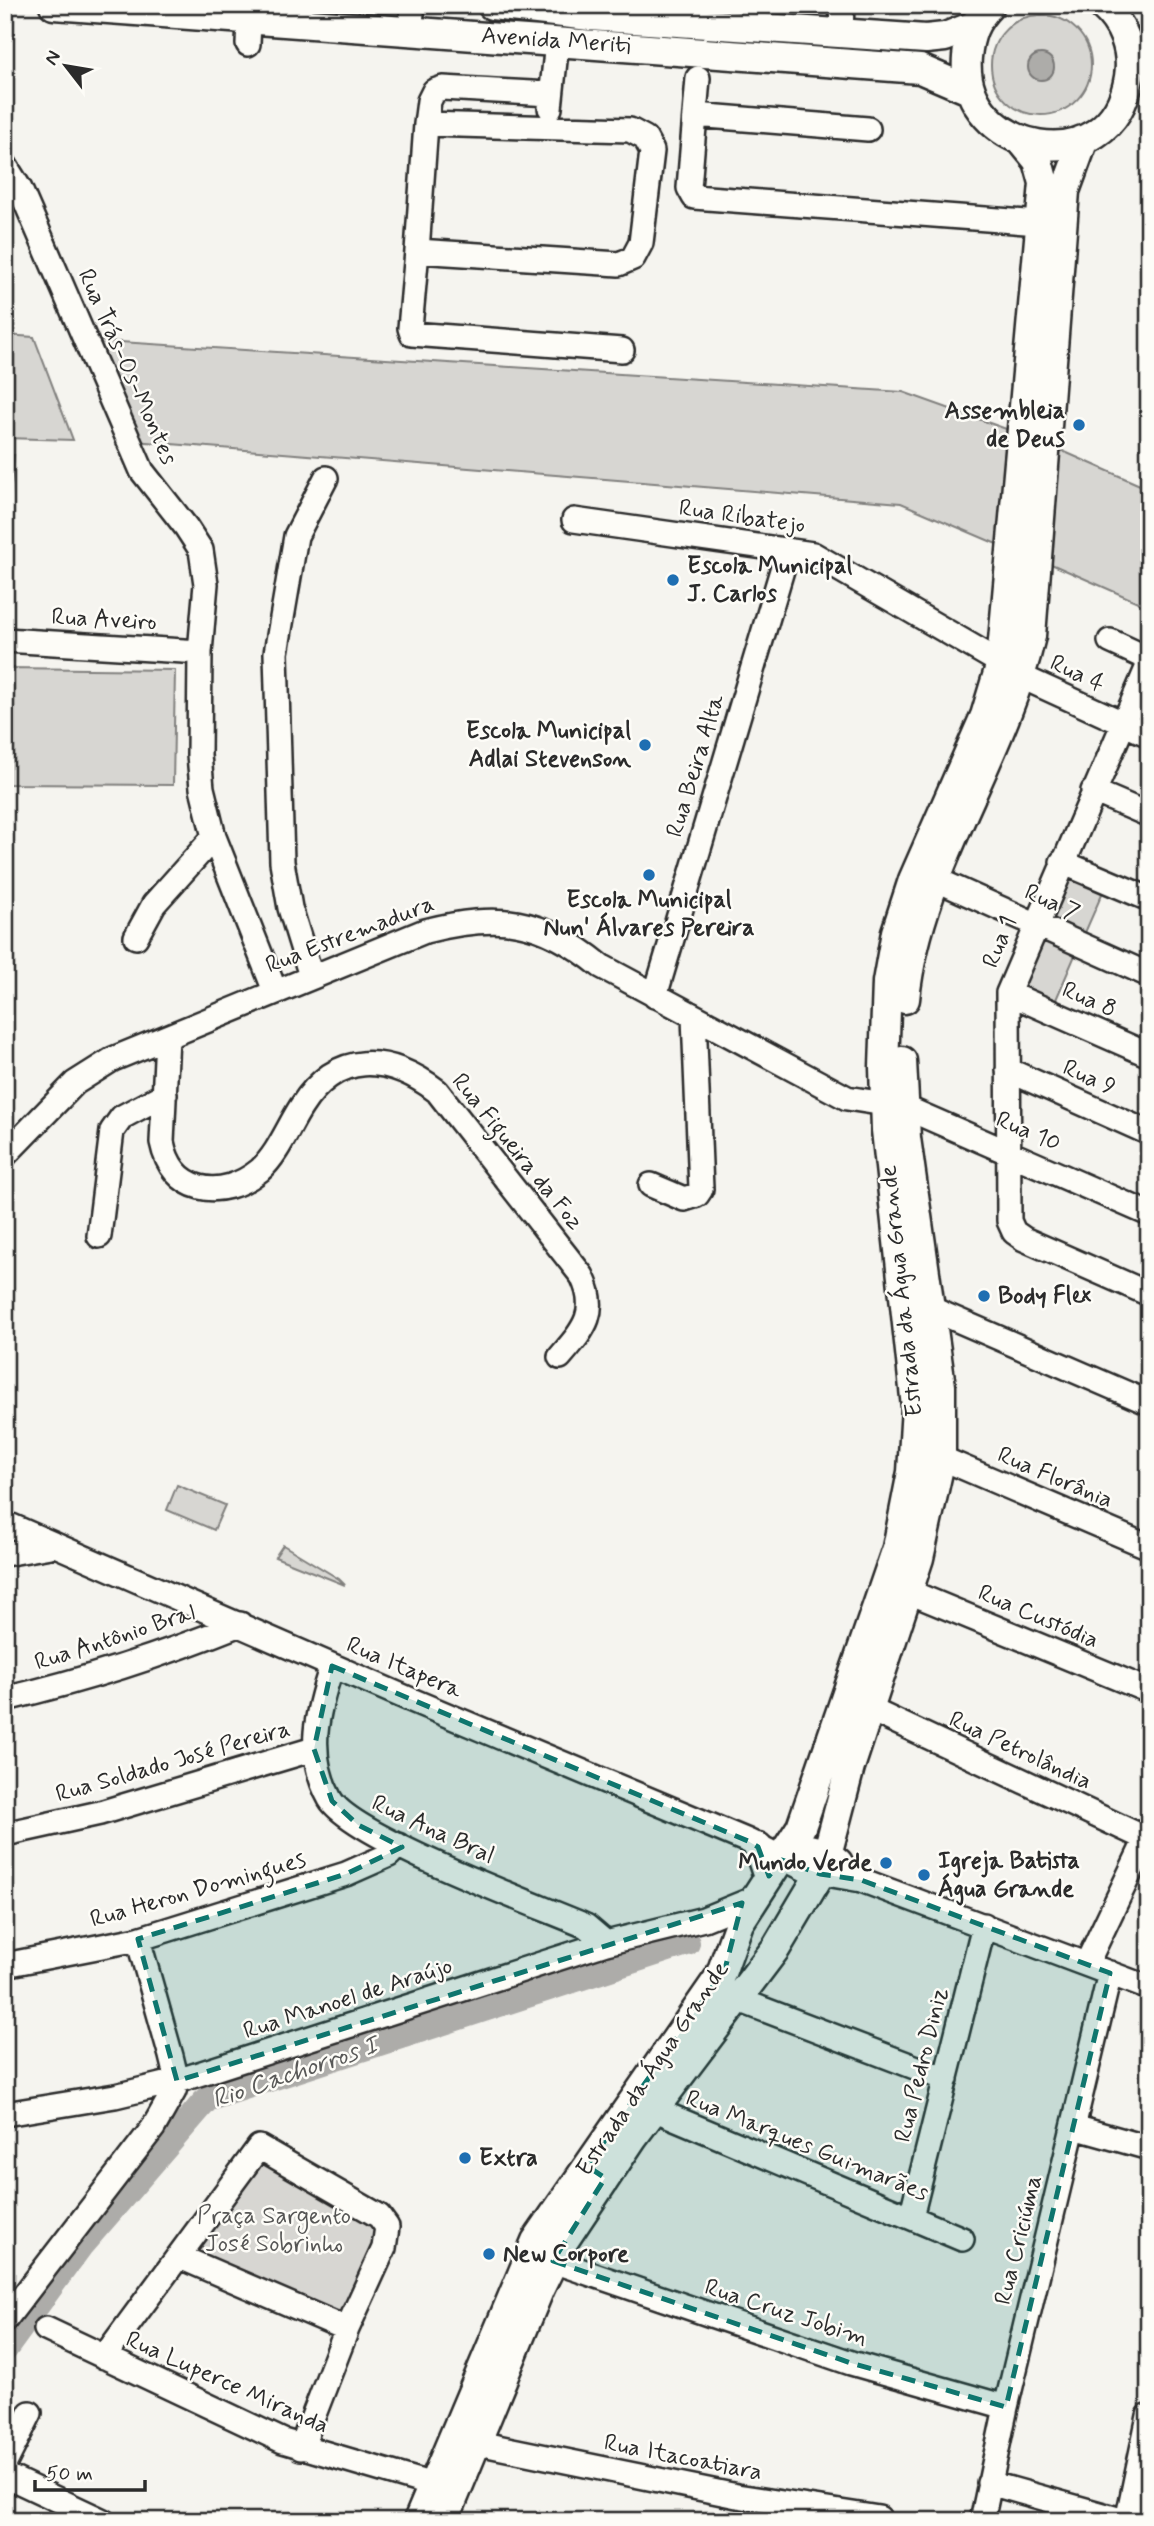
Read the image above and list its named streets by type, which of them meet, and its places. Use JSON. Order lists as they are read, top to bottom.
{
  "streets": {
    "main road": ["Avenida Meriti", "Estrada da Água Grande"],
    "street": [
      "Rua Trás-Os-Montes",
      "Rua Ribatejo",
      "Rua Aveiro",
      "Rua 4",
      "Rua Beira Alta",
      "Rua 7",
      "Rua Estremadura",
      "Rua 1",
      "Rua 8",
      "Rua 9",
      "Rua 10",
      "Rua Figueira da Foz",
      "Rua Florânia",
      "Rua Custódia",
      "Rua Antônio Bral",
      "Rua Itapera",
      "Rua Petrolândia",
      "Rua Soldado José Pereira",
      "Rua Ana Bral",
      "Rua Heron Domingues",
      "Rua Manoel de Araújo",
      "Rua Pedro Diniz",
      "Rua Marques Guimarães",
      "Rua Criciúma",
      "Rua Cruz Jobim",
      "Rua Luperce Miranda",
      "Rua Itacoatiara"
    ]
  },
  "crossings": [
    ["Rua Trás-Os-Montes", "Rua Aveiro"],
    ["Rua Trás-Os-Montes", "Rua Estremadura"],
    ["Rua Ribatejo", "Rua 4"],
    ["Rua Ribatejo", "Rua Beira Alta"],
    ["Rua Ribatejo", "Estrada da Água Grande"],
    ["Rua 4", "Rua 1"],
    ["Rua 4", "Estrada da Água Grande"],
    ["Rua Beira Alta", "Rua Estremadura"],
    ["Rua 7", "Rua 1"],
    ["Rua 7", "Estrada da Água Grande"],
    ["Rua Estremadura", "Rua 10"],
    ["Rua Estremadura", "Rua Figueira da Foz"],
    ["Rua Estremadura", "Estrada da Água Grande"],
    ["Rua 1", "Rua 8"],
    ["Rua 1", "Rua 9"],
    ["Rua 1", "Rua 10"],
    ["Rua 10", "Estrada da Água Grande"],
    ["Estrada da Água Grande", "Rua Florânia"],
    ["Estrada da Água Grande", "Rua Custódia"],
    ["Estrada da Água Grande", "Rua Itapera"],
    ["Estrada da Água Grande", "Rua Petrolândia"],
    ["Estrada da Água Grande", "Rua Manoel de Araújo"],
    ["Estrada da Água Grande", "Rua Marques Guimarães"],
    ["Estrada da Água Grande", "Rua Cruz Jobim"],
    ["Estrada da Água Grande", "Rua Luperce Miranda"],
    ["Estrada da Água Grande", "Rua Itacoatiara"],
    ["Rua Antônio Bral", "Rua Itapera"],
    ["Rua Itapera", "Rua Ana Bral"],
    ["Rua Itapera", "Rua Manoel de Araújo"],
    ["Rua Itapera", "Rua Pedro Diniz"],
    ["Rua Itapera", "Rua Criciúma"],
    ["Rua Soldado José Pereira", "Rua Ana Bral"],
    ["Rua Ana Bral", "Rua Heron Domingues"],
    ["Rua Ana Bral", "Rua Manoel de Araújo"],
    ["Rua Pedro Diniz", "Rua Marques Guimarães"],
    ["Rua Criciúma", "Rua Cruz Jobim"]
  ],
  "water": ["Rio Cachorros I"],
  "parks": ["Praça Sargento José Sobrinho"],
  "places": [
    "Assembleia de Deus",
    "Escola Municipal J. Carlos",
    "Escola Municipal Adlai Stevenson",
    "Escola Municipal Nun' Álvares Pereira",
    "Body Flex",
    "Mundo Verde",
    "Igreja Batista Água Grande",
    "Extra",
    "New Corpore"
  ],
  "scale_bar": "50 m",
  "north": "top left"
}
